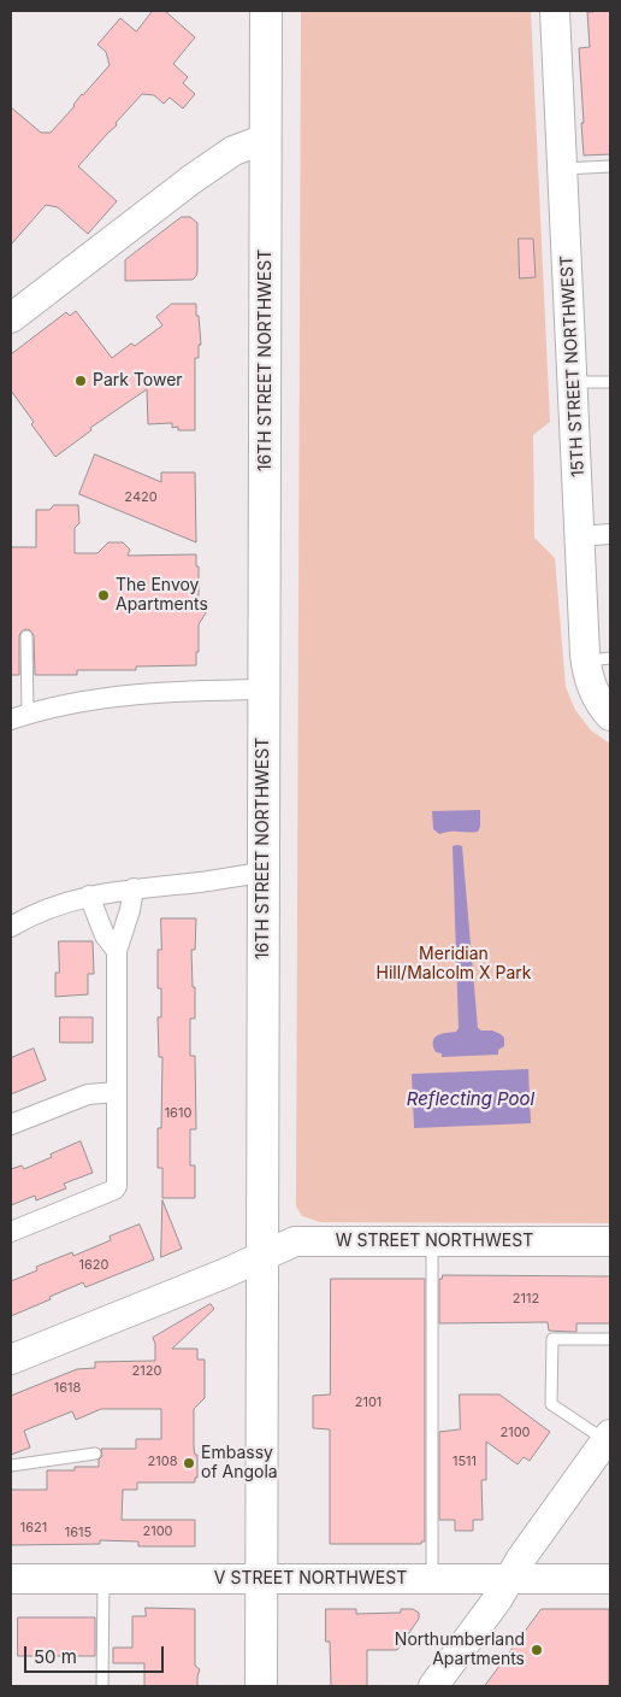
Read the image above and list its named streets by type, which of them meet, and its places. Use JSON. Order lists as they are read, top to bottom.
{
  "streets": {
    "main road": ["16TH STREET NORTHWEST"],
    "street": ["15TH STREET NORTHWEST", "W STREET NORTHWEST", "V STREET NORTHWEST"]
  },
  "crossings": [
    ["16TH STREET NORTHWEST", "W STREET NORTHWEST"],
    ["16TH STREET NORTHWEST", "V STREET NORTHWEST"]
  ],
  "water": ["Reflecting Pool"],
  "parks": ["Meridian Hill/Malcolm X Park"],
  "places": [
    "Park Tower",
    "The Envoy Apartments",
    "Embassy of Angola",
    "Northumberland Apartments"
  ],
  "house_numbers": [
    "2420",
    "1610",
    "1620",
    "2112",
    "2120",
    "1618",
    "2101",
    "2100",
    "2108",
    "1511",
    "1621",
    "2100",
    "1615"
  ],
  "scale_bar": "50 m"
}
